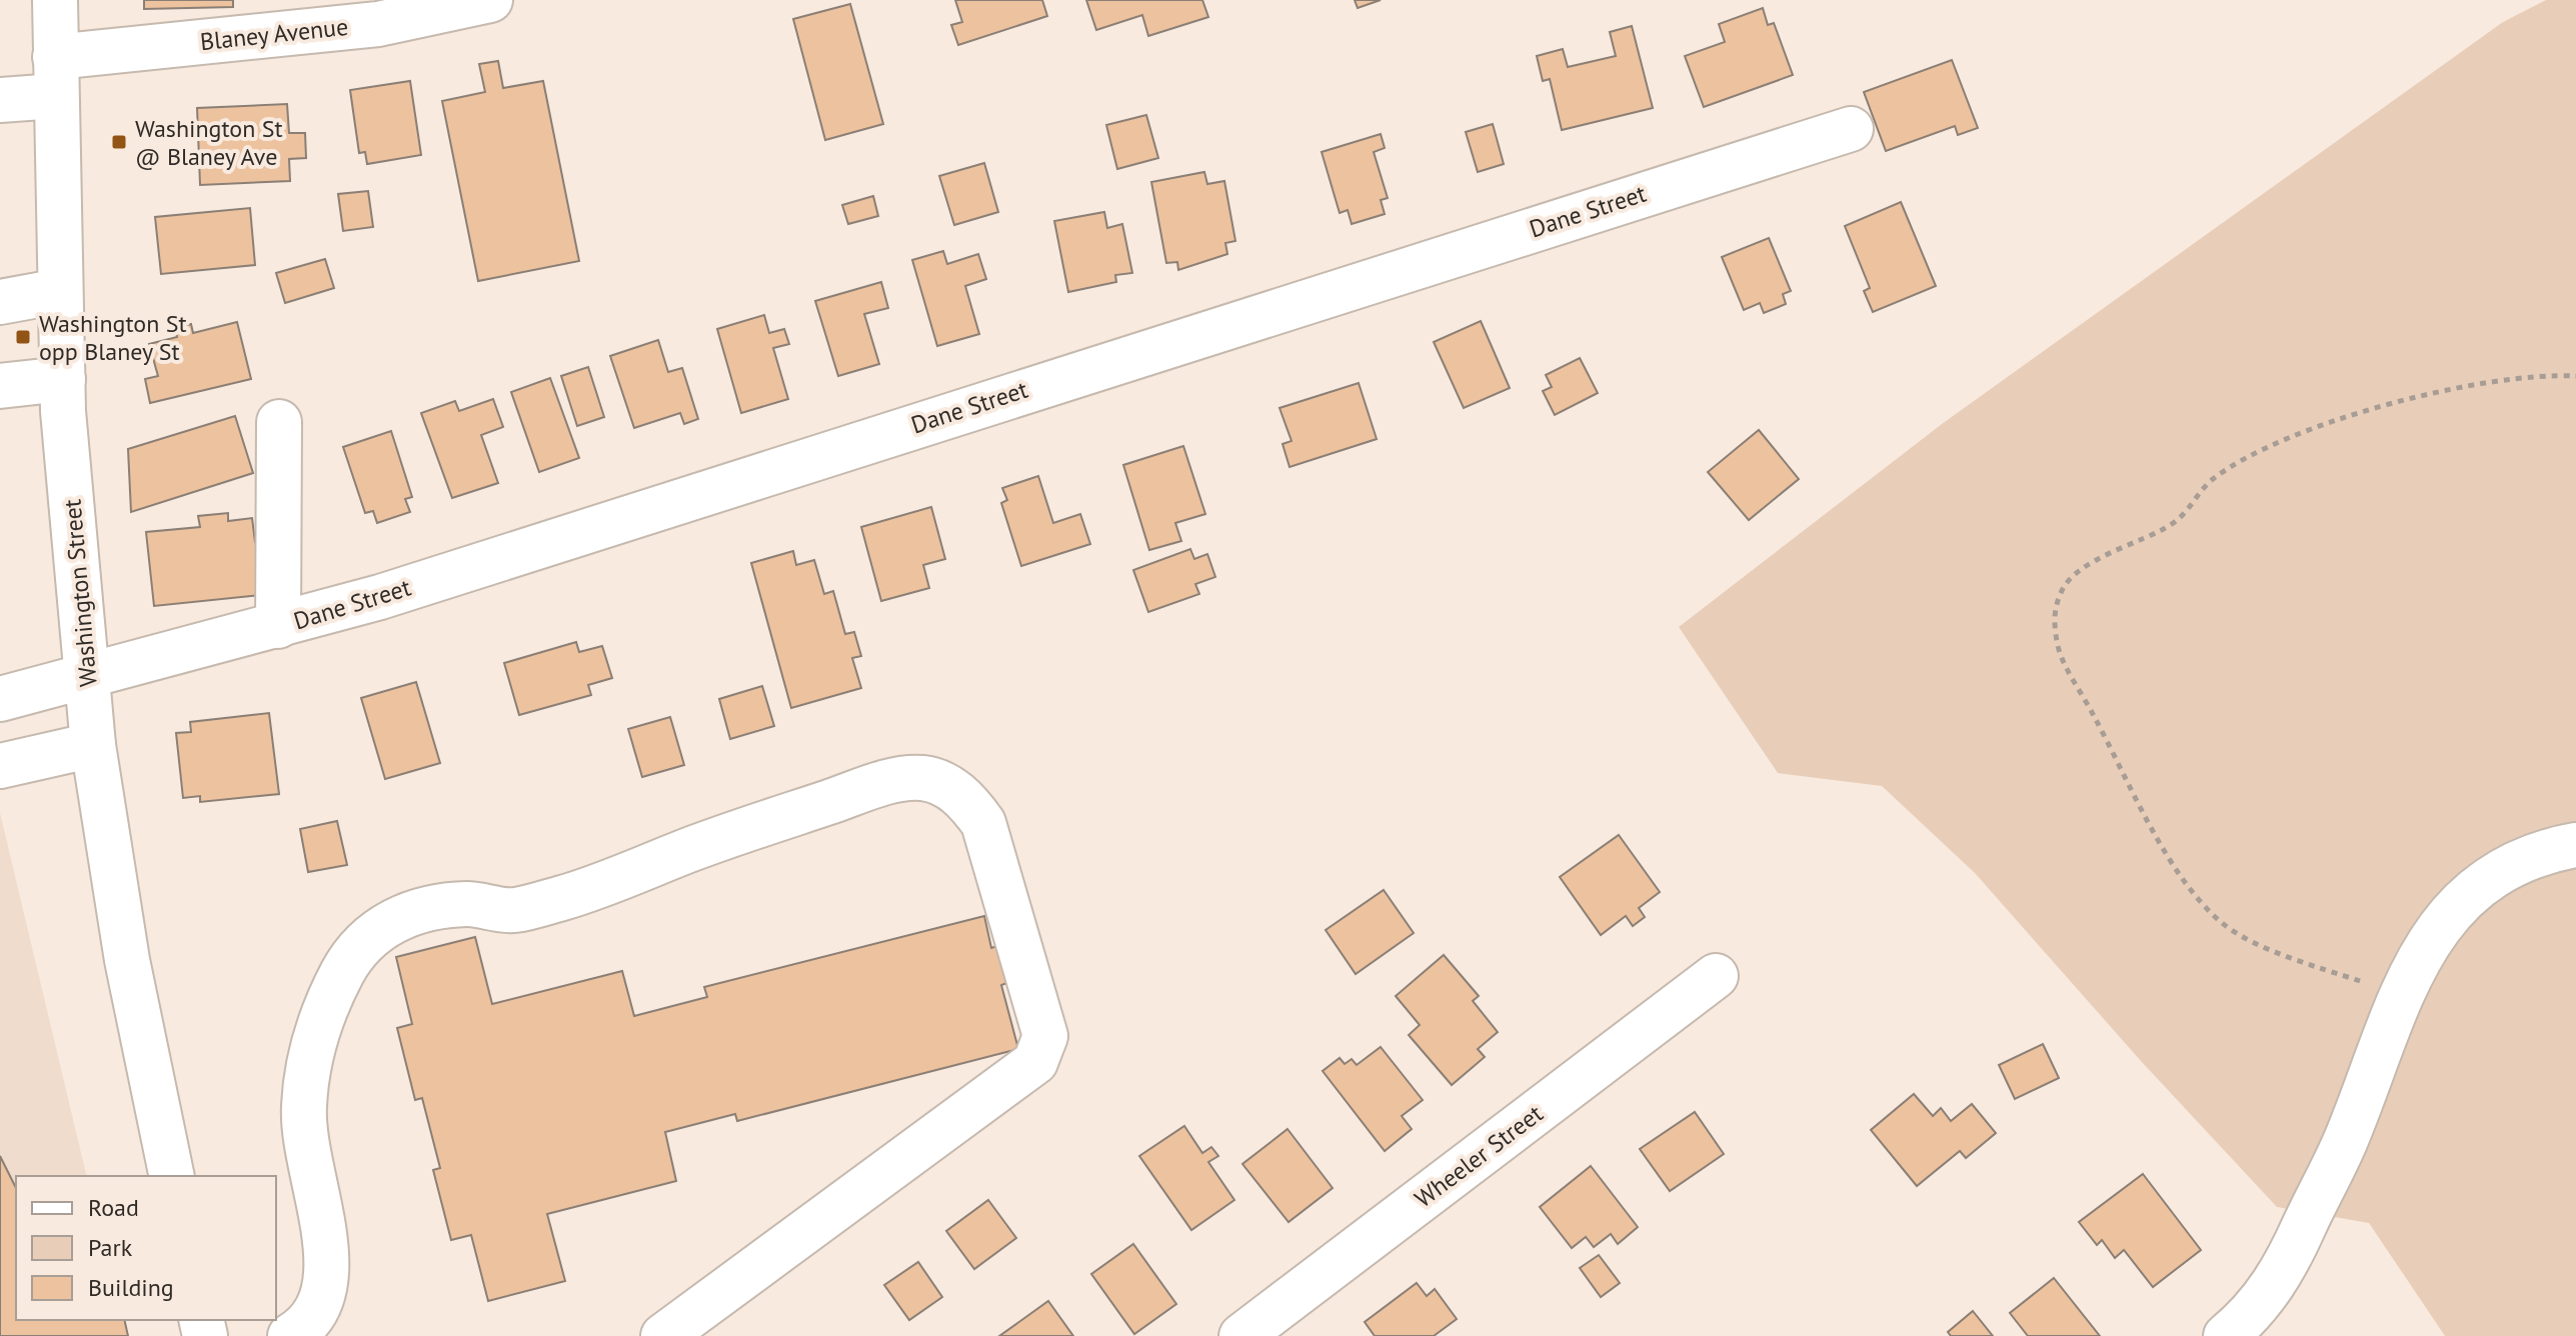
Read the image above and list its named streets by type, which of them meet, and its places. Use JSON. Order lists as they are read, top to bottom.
{
  "streets": {
    "street": [
      "Blaney Avenue",
      "Dane Street",
      "Washington Street",
      "Wheeler Street"
    ]
  },
  "crossings": [
    ["Blaney Avenue", "Washington Street"],
    ["Dane Street", "Washington Street"]
  ],
  "places": {
    "transit": ["Washington St @ Blaney Ave", "Washington St opp Blaney St"]
  },
  "legend": ["Road", "Park", "Building"]
}
